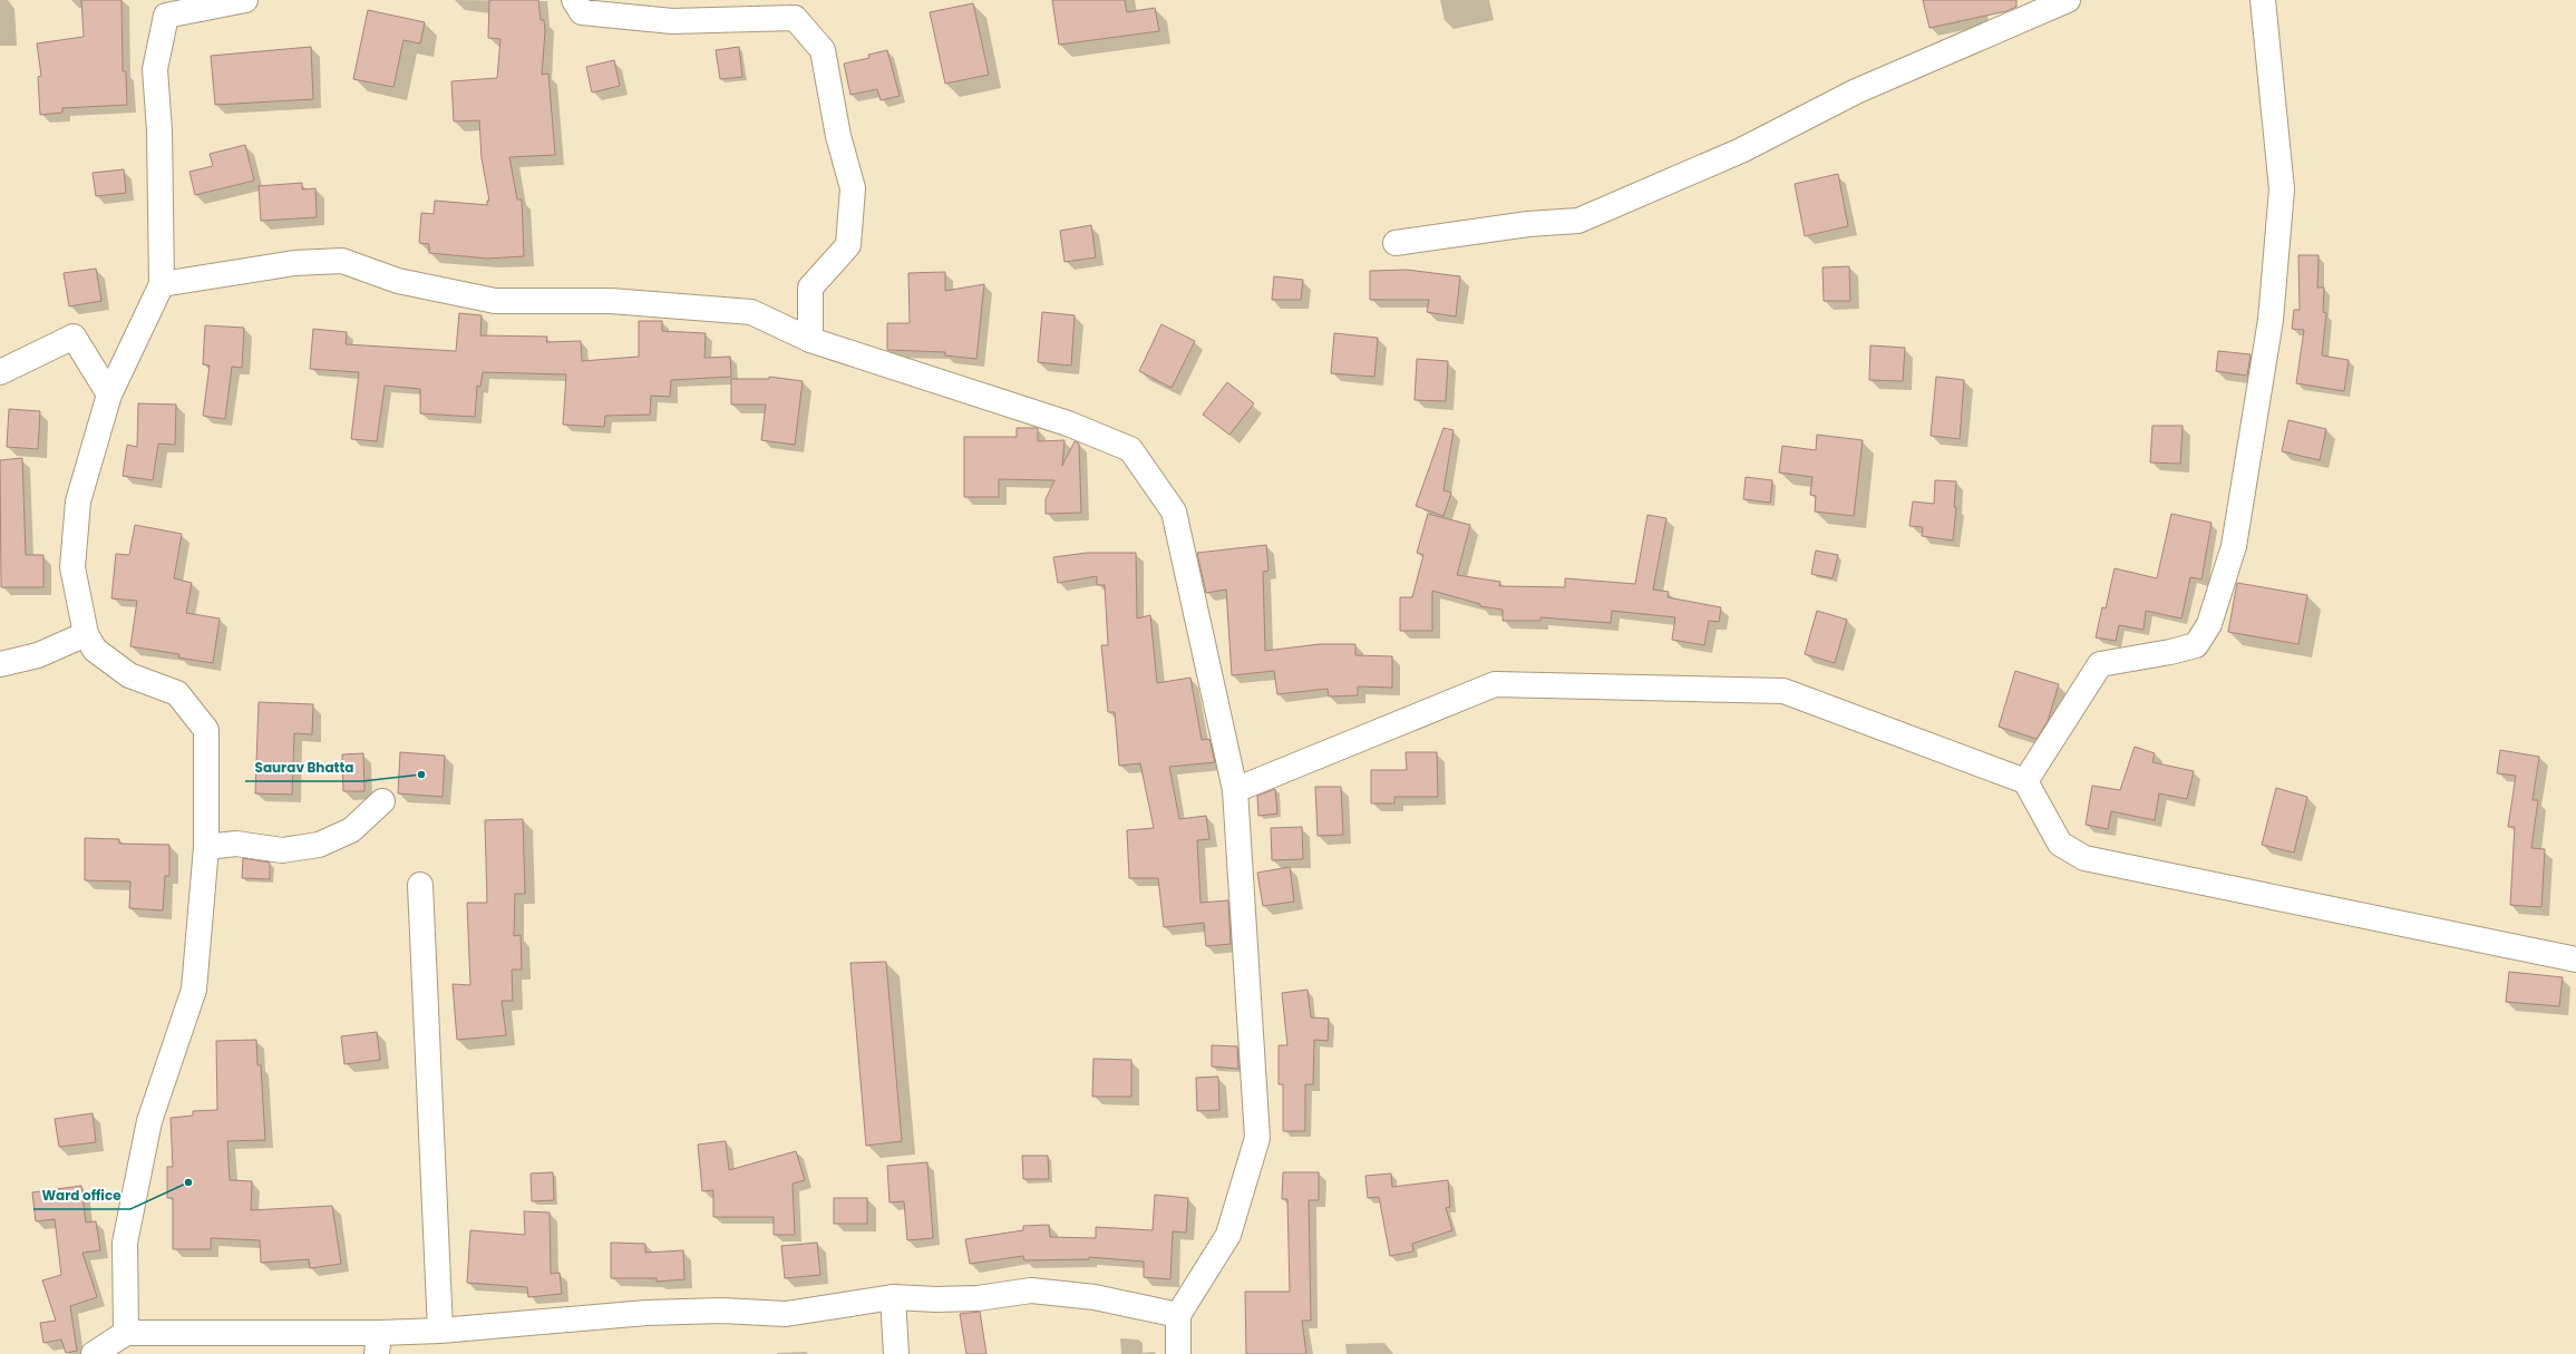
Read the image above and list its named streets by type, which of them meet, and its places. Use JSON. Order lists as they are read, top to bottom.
{
  "places": ["Saurav Bhatta", "Ward office"]
}
